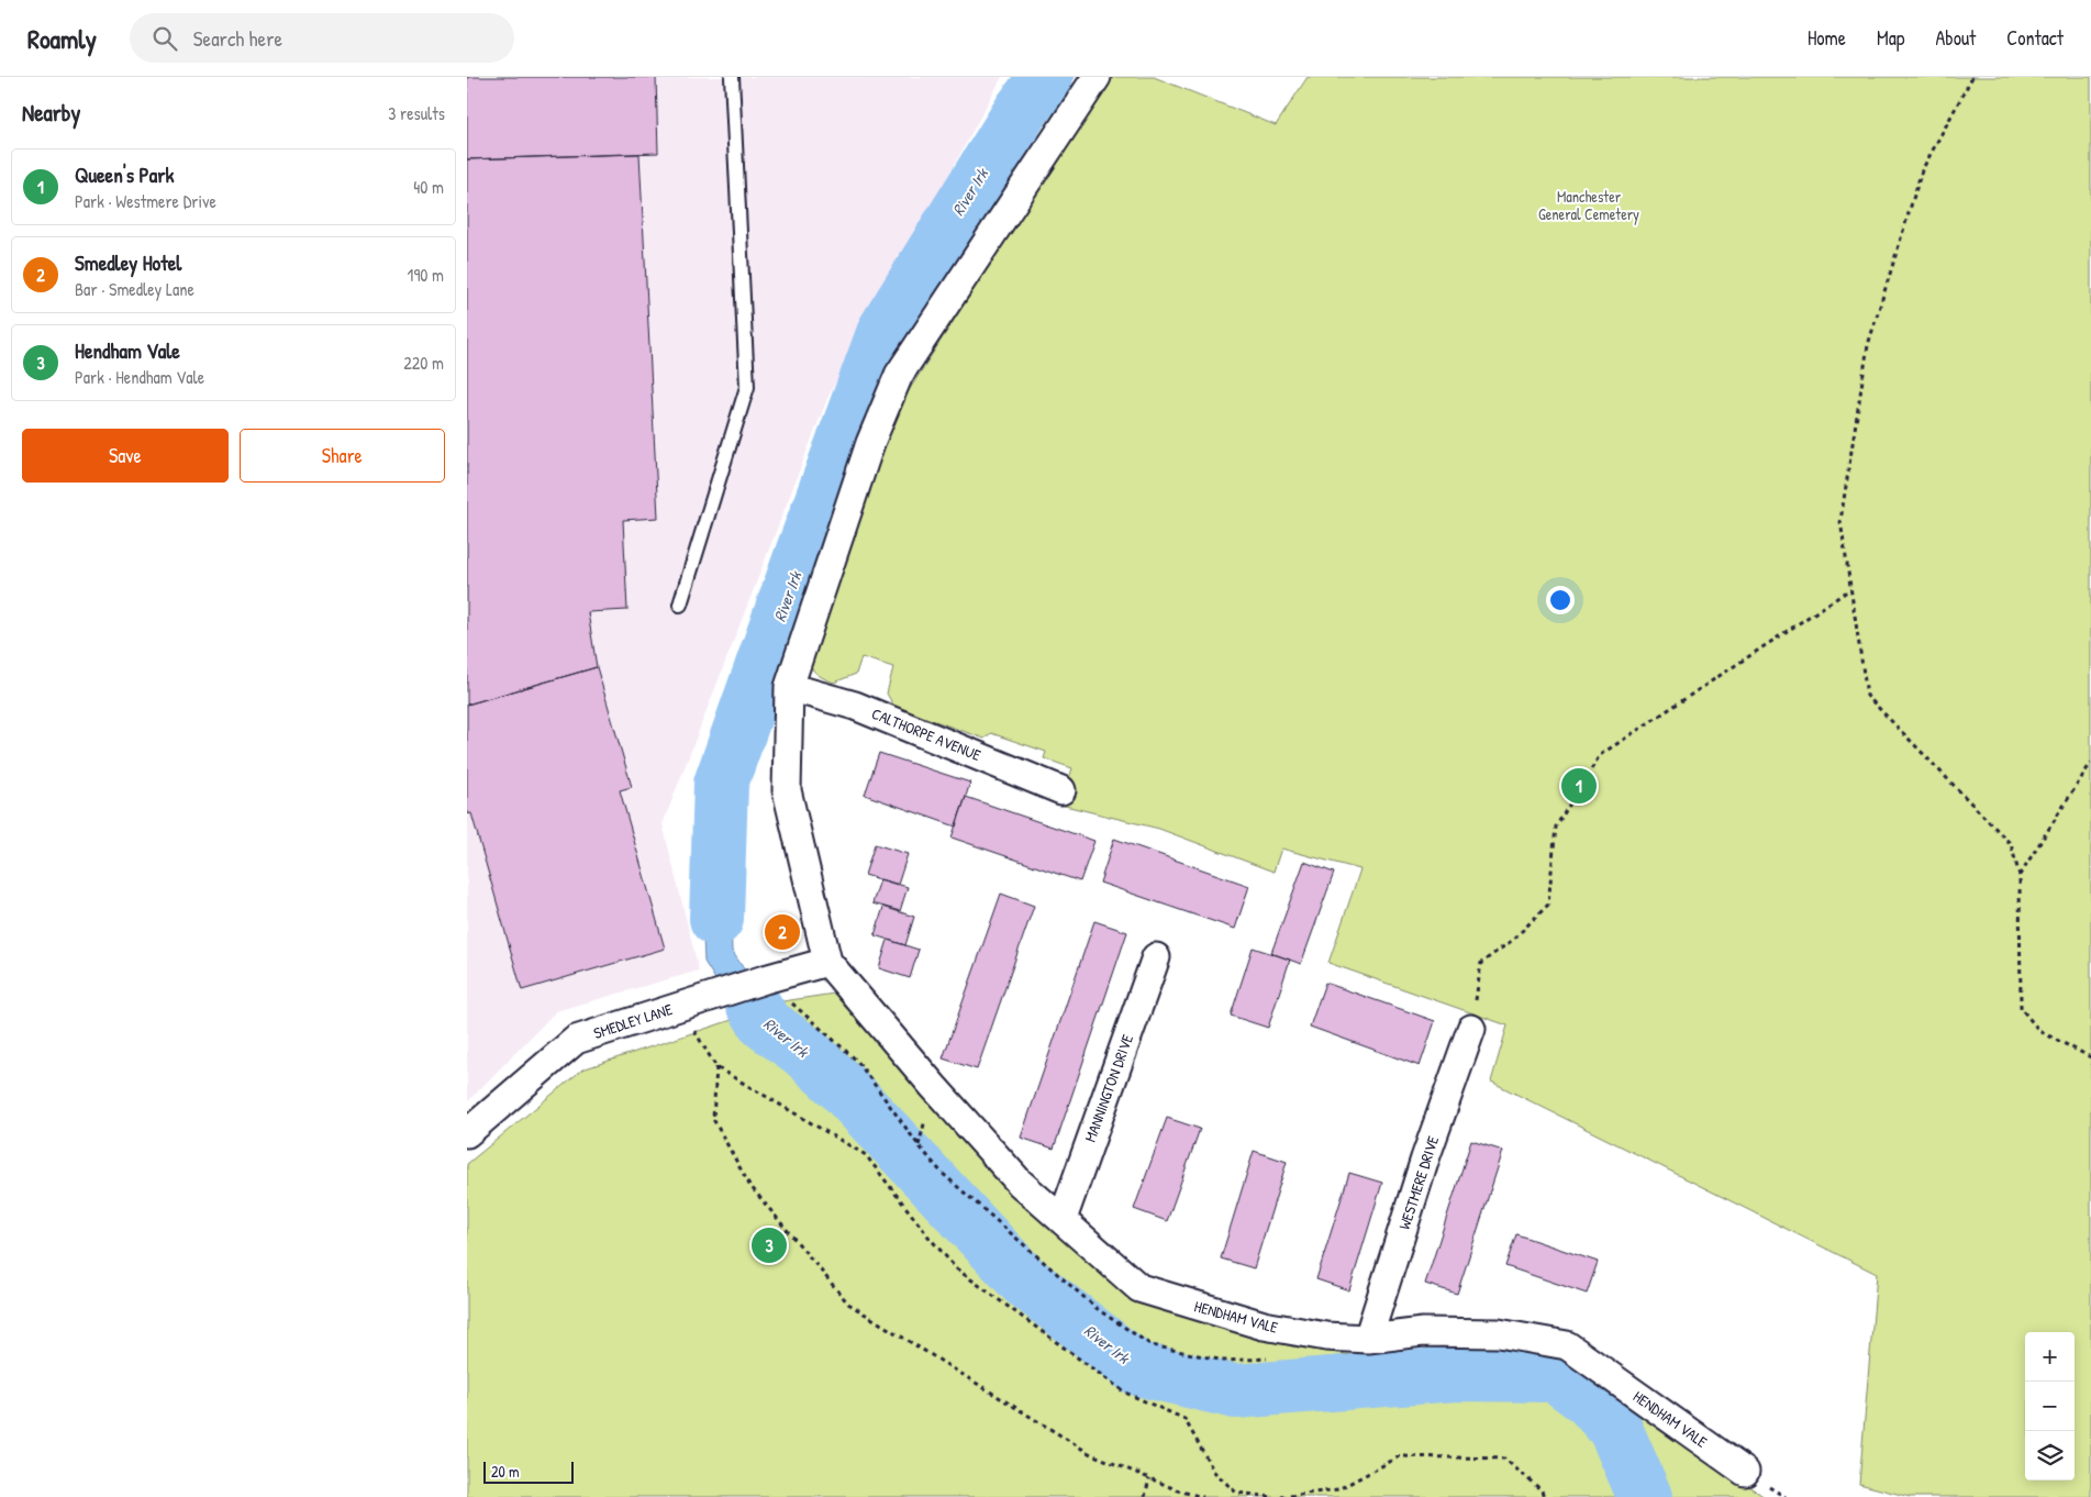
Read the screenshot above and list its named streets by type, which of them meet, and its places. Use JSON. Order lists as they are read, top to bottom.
{
  "streets": {
    "street": [
      "CALTHORPE AVENUE",
      "SMEDLEY LANE",
      "MANNINGTON DRIVE",
      "WESTMERE DRIVE",
      "HENDHAM VALE"
    ]
  },
  "crossings": [
    ["SMEDLEY LANE", "HENDHAM VALE"],
    ["MANNINGTON DRIVE", "HENDHAM VALE"],
    ["WESTMERE DRIVE", "HENDHAM VALE"]
  ],
  "water": ["River Irk"],
  "parks": ["Manchester General Cemetery"],
  "scale_bar": "20 m",
  "page": {
    "header": "Roamly",
    "search": "Search here",
    "nav": [
      "Home",
      "Map",
      "About",
      "Contact"
    ],
    "heading": ["Nearby", "3 results"],
    "list": [
      {
        "mark": "1",
        "name": "Queen's Park",
        "note": "Park · Westmere Drive",
        "value": "40 m"
      },
      {
        "mark": "2",
        "name": "Smedley Hotel",
        "note": "Bar · Smedley Lane",
        "value": "190 m"
      },
      {
        "mark": "3",
        "name": "Hendham Vale",
        "note": "Park · Hendham Vale",
        "value": "220 m"
      }
    ],
    "buttons": ["Save", "Share"],
    "pins": ["1", "2", "3"],
    "map_buttons": ["+", "−"],
    "scale": "20 m"
  }
}
